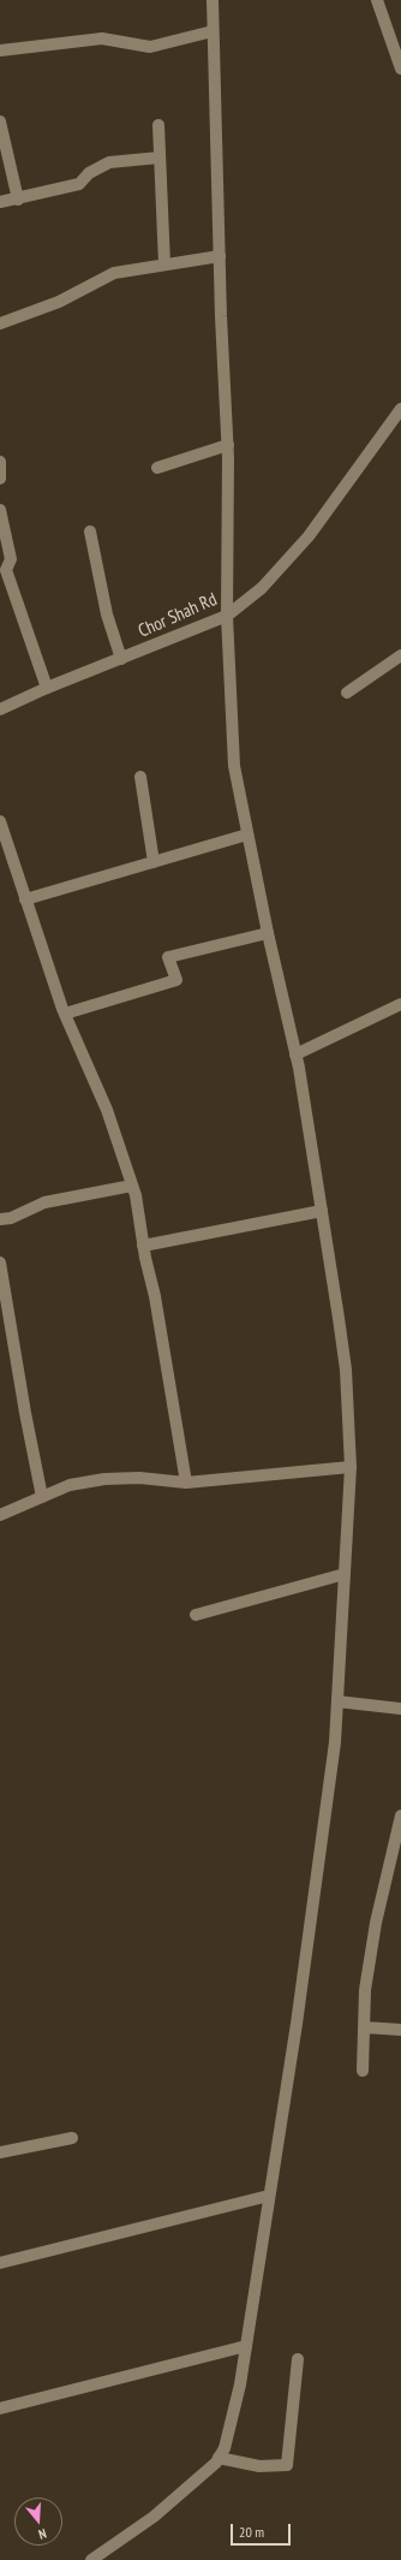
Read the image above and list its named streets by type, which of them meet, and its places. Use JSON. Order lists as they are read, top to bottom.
{
  "streets": {
    "street": ["Chor Shah Rd"]
  },
  "scale_bar": "20 m",
  "north": "bottom"
}
